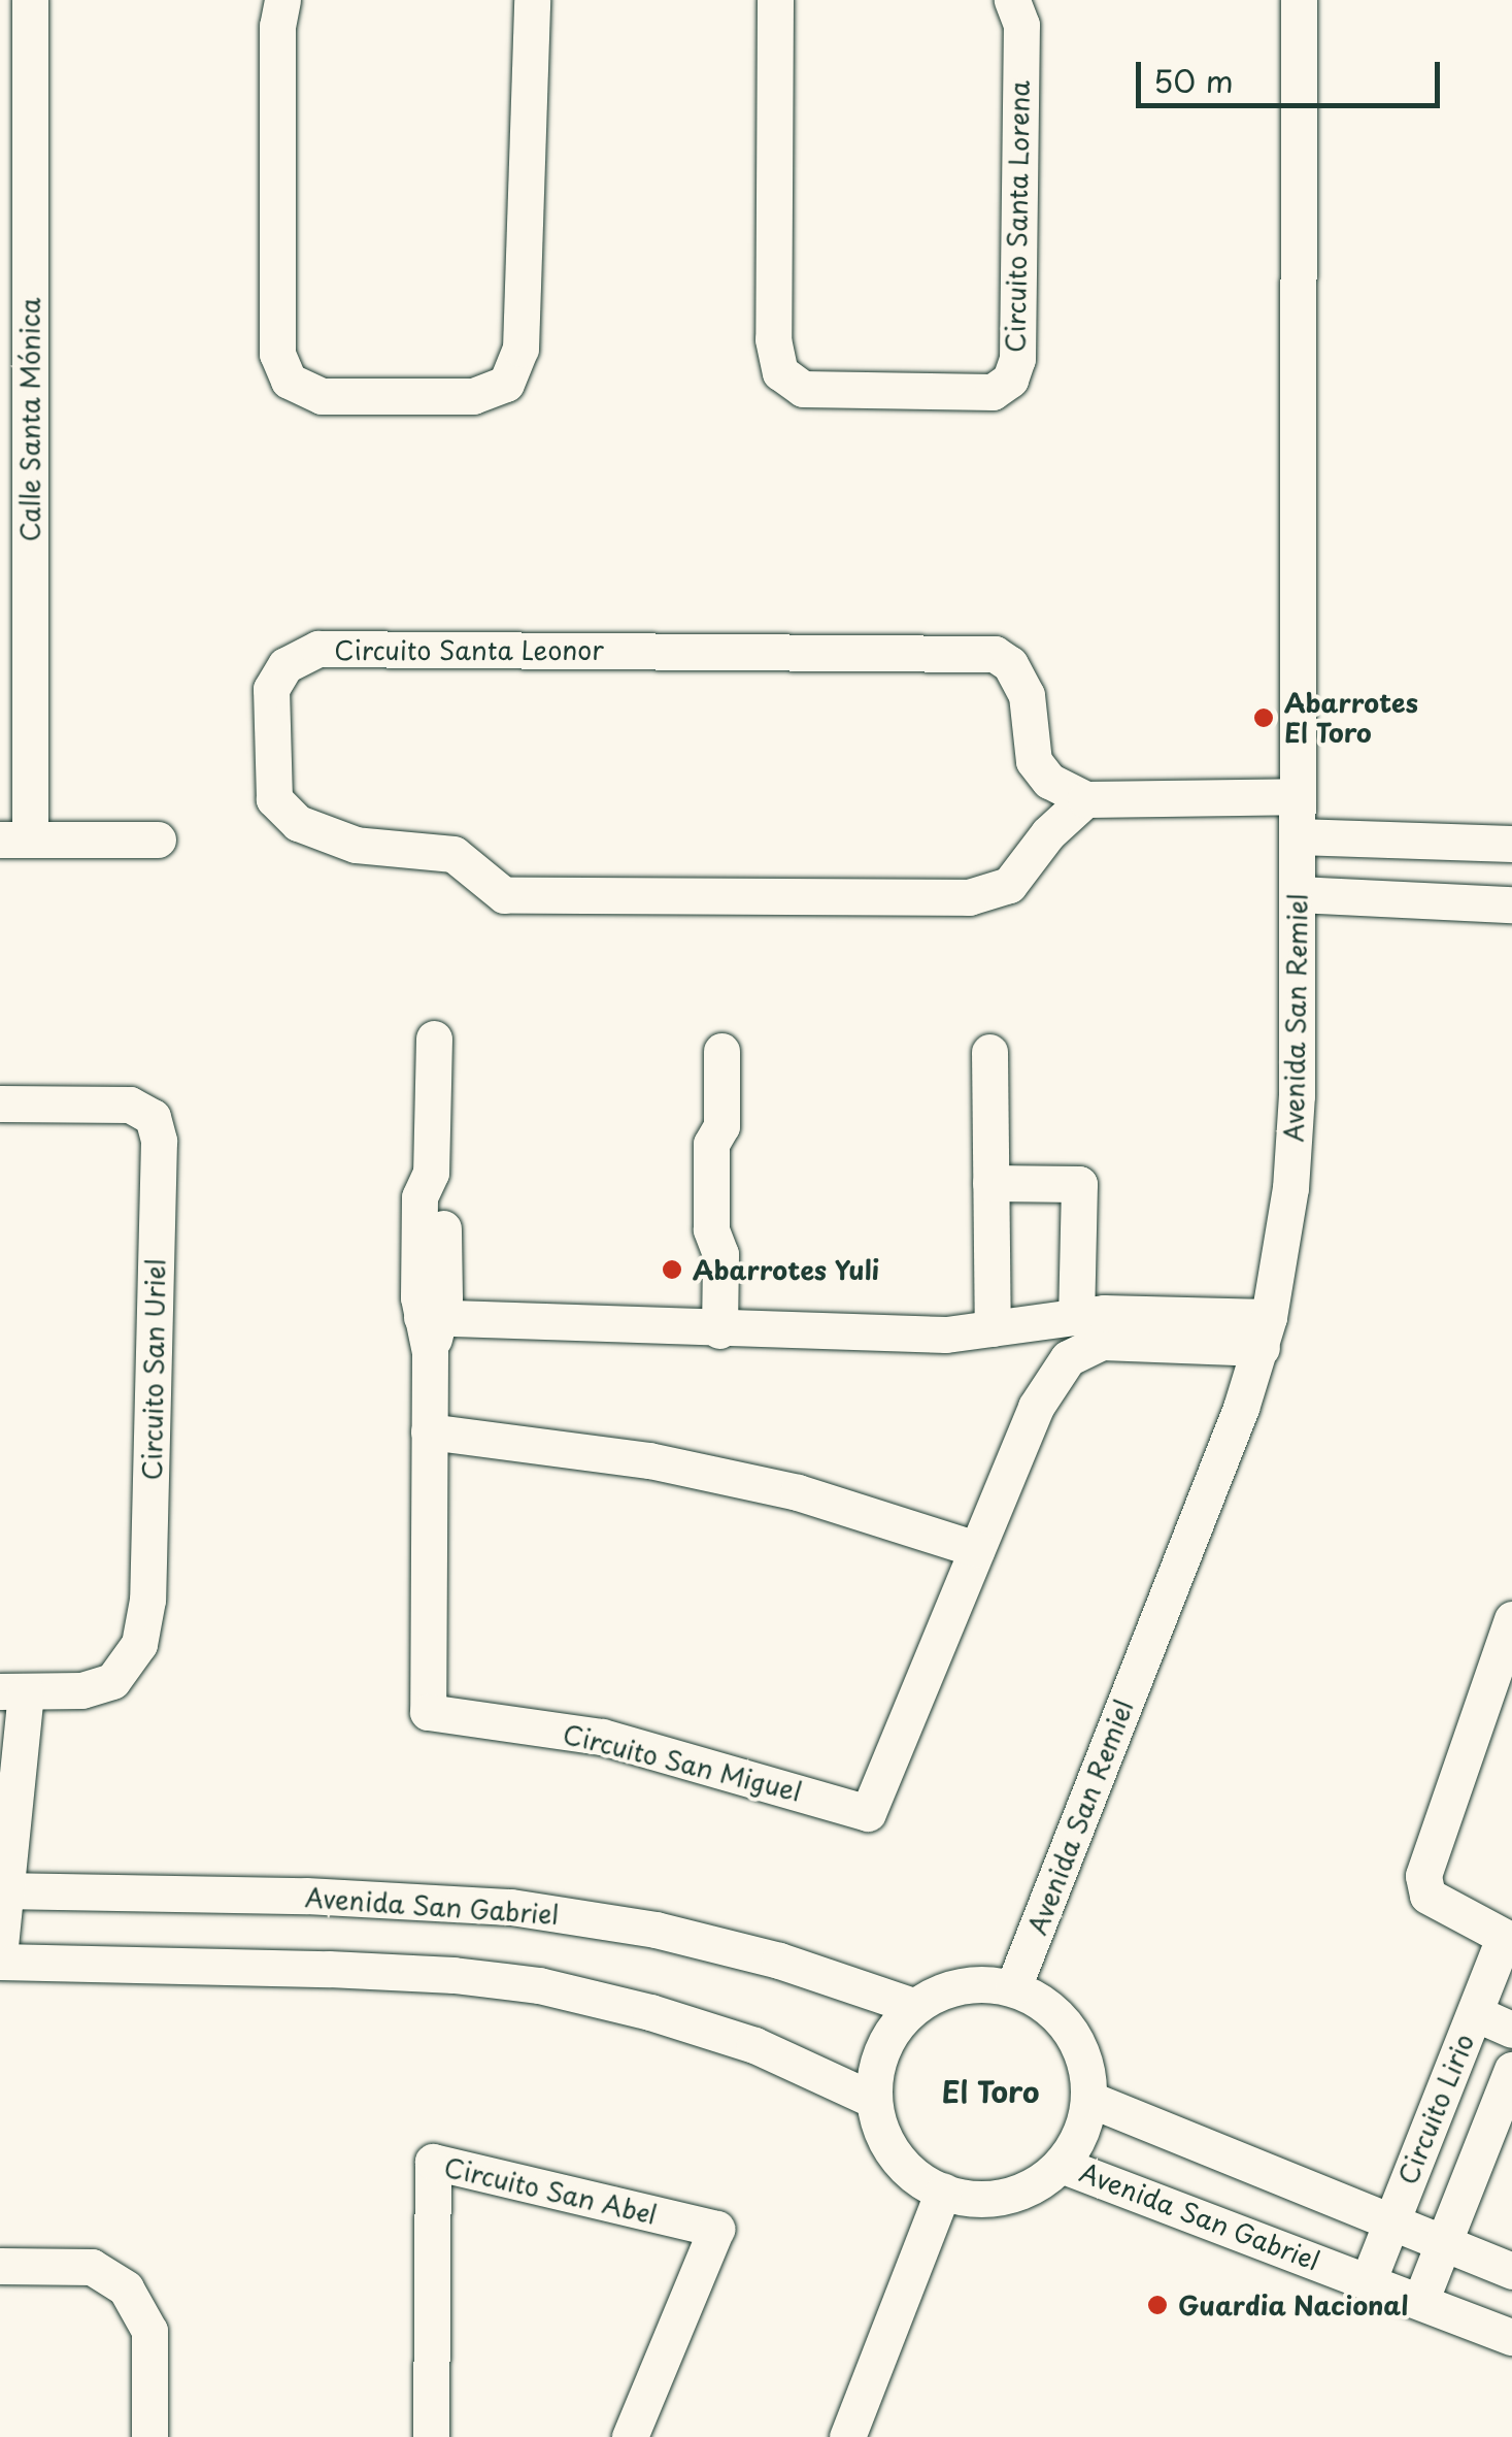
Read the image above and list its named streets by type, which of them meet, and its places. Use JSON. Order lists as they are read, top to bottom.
{
  "streets": {
    "street": [
      "Circuito Santa Lorena",
      "Calle Santa Mónica",
      "Circuito Santa Leonor",
      "Avenida San Remiel",
      "Circuito San Uriel",
      "Circuito San Miguel",
      "Avenida San Gabriel",
      "Circuito Lirio",
      "Circuito San Abel"
    ]
  },
  "crossings": [
    ["Avenida San Remiel", "Circuito San Miguel"],
    ["Avenida San Remiel", "Avenida San Gabriel"],
    ["Circuito San Uriel", "Avenida San Gabriel"],
    ["Avenida San Gabriel", "Circuito Lirio"]
  ],
  "districts": ["El Toro"],
  "places": ["Abarrotes El Toro", "Abarrotes Yuli", "Guardia Nacional"],
  "scale_bar": "50 m"
}
